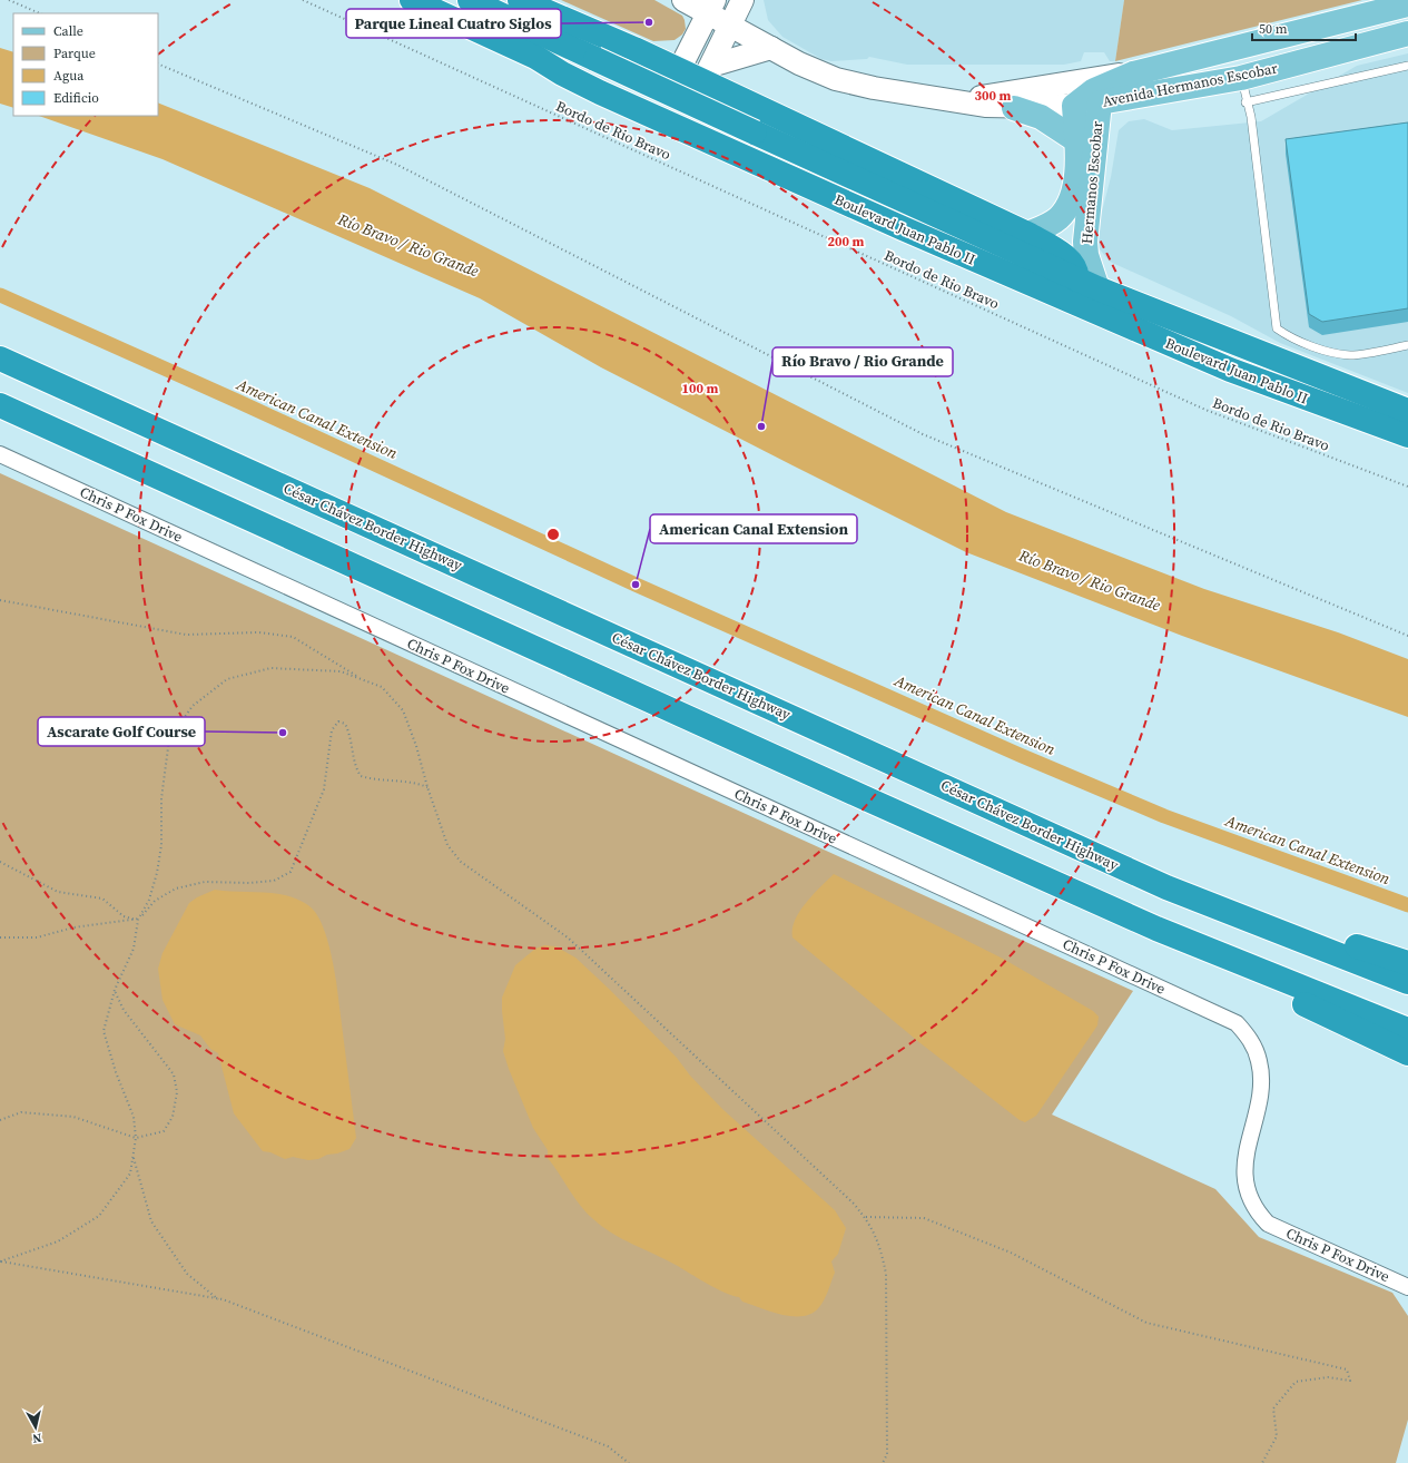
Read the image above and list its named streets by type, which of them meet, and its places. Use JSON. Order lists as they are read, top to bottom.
{
  "streets": {
    "highway": ["Boulevard Juan Pablo II", "César Chávez Border Highway"],
    "main road": ["Avenida Hermanos Escobar", "Hermanos Escobar"],
    "street": ["Chris P Fox Drive"],
    "path": ["Bordo de Rio Bravo"]
  },
  "crossings": [
    ["Avenida Hermanos Escobar", "Hermanos Escobar"],
    ["Hermanos Escobar", "Boulevard Juan Pablo II"]
  ],
  "water": ["Río Bravo / Rio Grande", "American Canal Extension"],
  "places": [
    "Parque Lineal Cuatro Siglos",
    "Río Bravo / Rio Grande",
    "American Canal Extension",
    "Ascarate Golf Course"
  ],
  "legend": [
    "Calle",
    "Parque",
    "Agua",
    "Edificio"
  ],
  "scale_bar": "50 m",
  "north": "bottom",
  "rings": ["300 m", "200 m", "100 m"]
}
